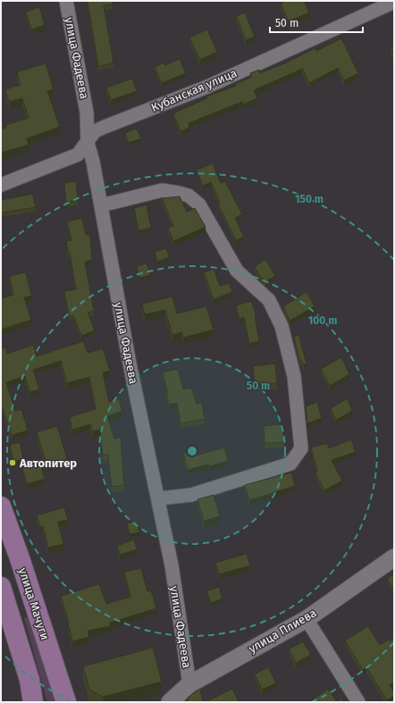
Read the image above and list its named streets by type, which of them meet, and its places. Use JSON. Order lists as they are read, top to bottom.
{
  "streets": {
    "main road": ["улица Мачуги"],
    "street": ["улица Фадеева", "Кубанская улица", "улица Плиева"]
  },
  "crossings": [
    ["улица Фадеева", "Кубанская улица"],
    ["улица Фадеева", "улица Плиева"]
  ],
  "places": ["Автопитер"],
  "scale_bar": "50 m",
  "rings": ["150 m", "100 m", "50 m"]
}
